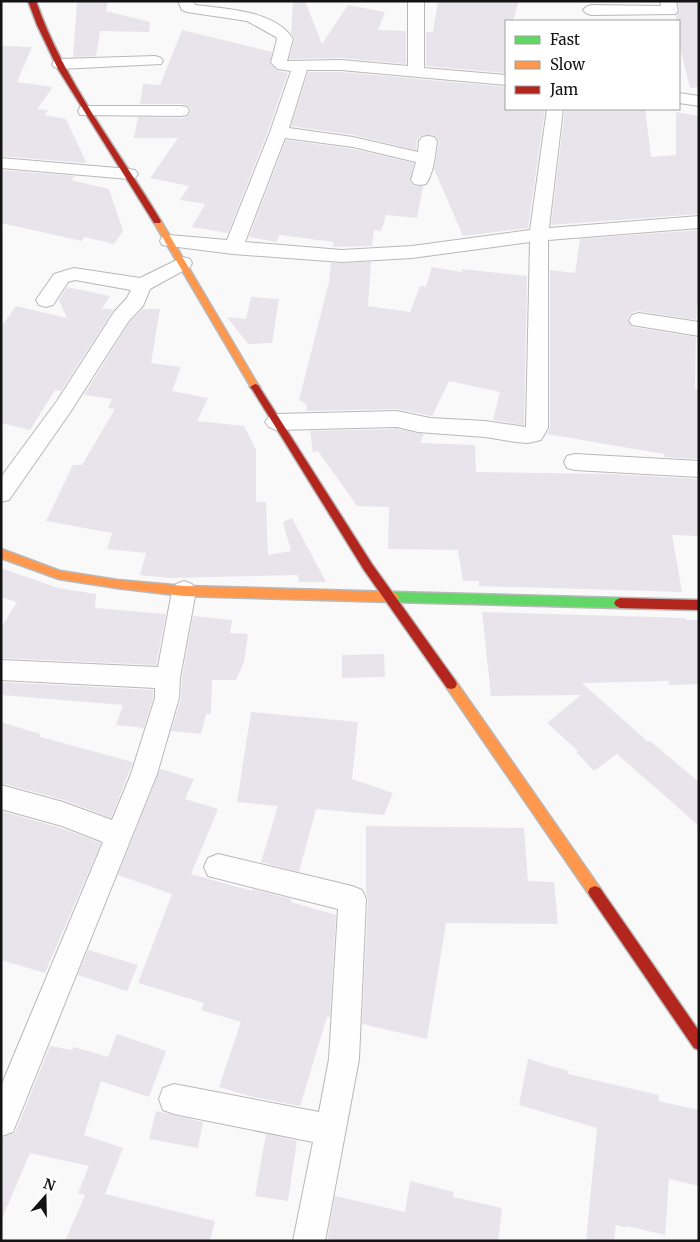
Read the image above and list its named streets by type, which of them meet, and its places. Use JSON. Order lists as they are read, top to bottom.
{
  "legend": ["Fast", "Slow", "Jam"],
  "north": "top"
}
